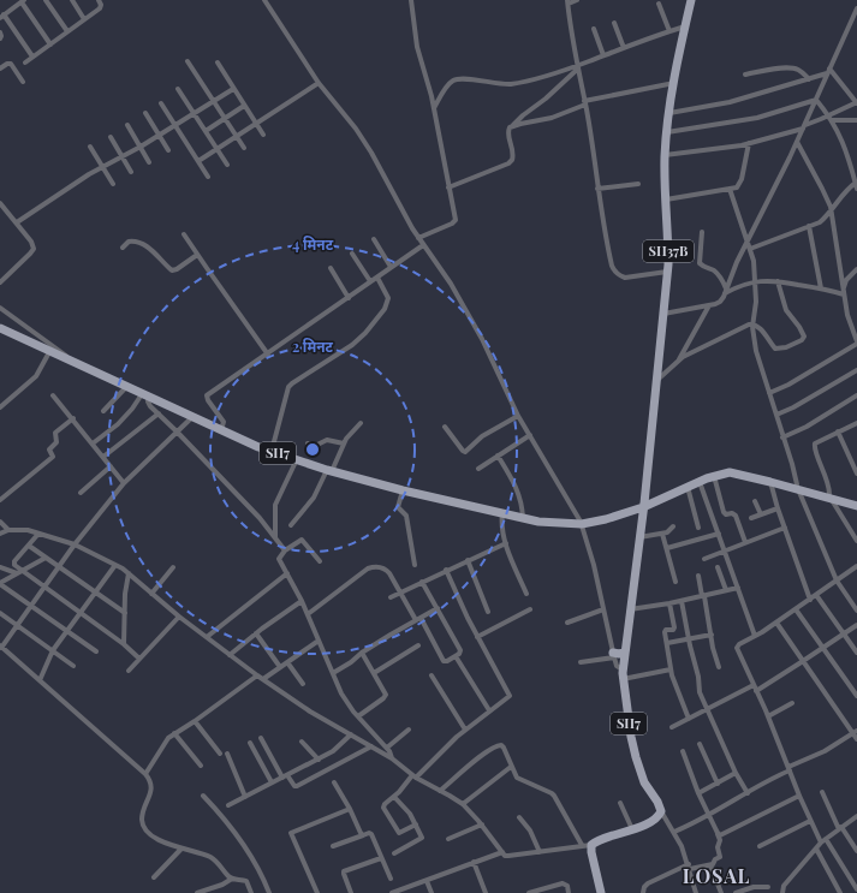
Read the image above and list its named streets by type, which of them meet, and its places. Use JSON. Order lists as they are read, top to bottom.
{
  "streets": {
    "main road": ["SH37B", "SH7"]
  },
  "crossings": [
    ["SH37B", "SH7"]
  ],
  "districts": ["LOSAL"],
  "rings": ["4 मिनट", "2 मिनट"]
}
